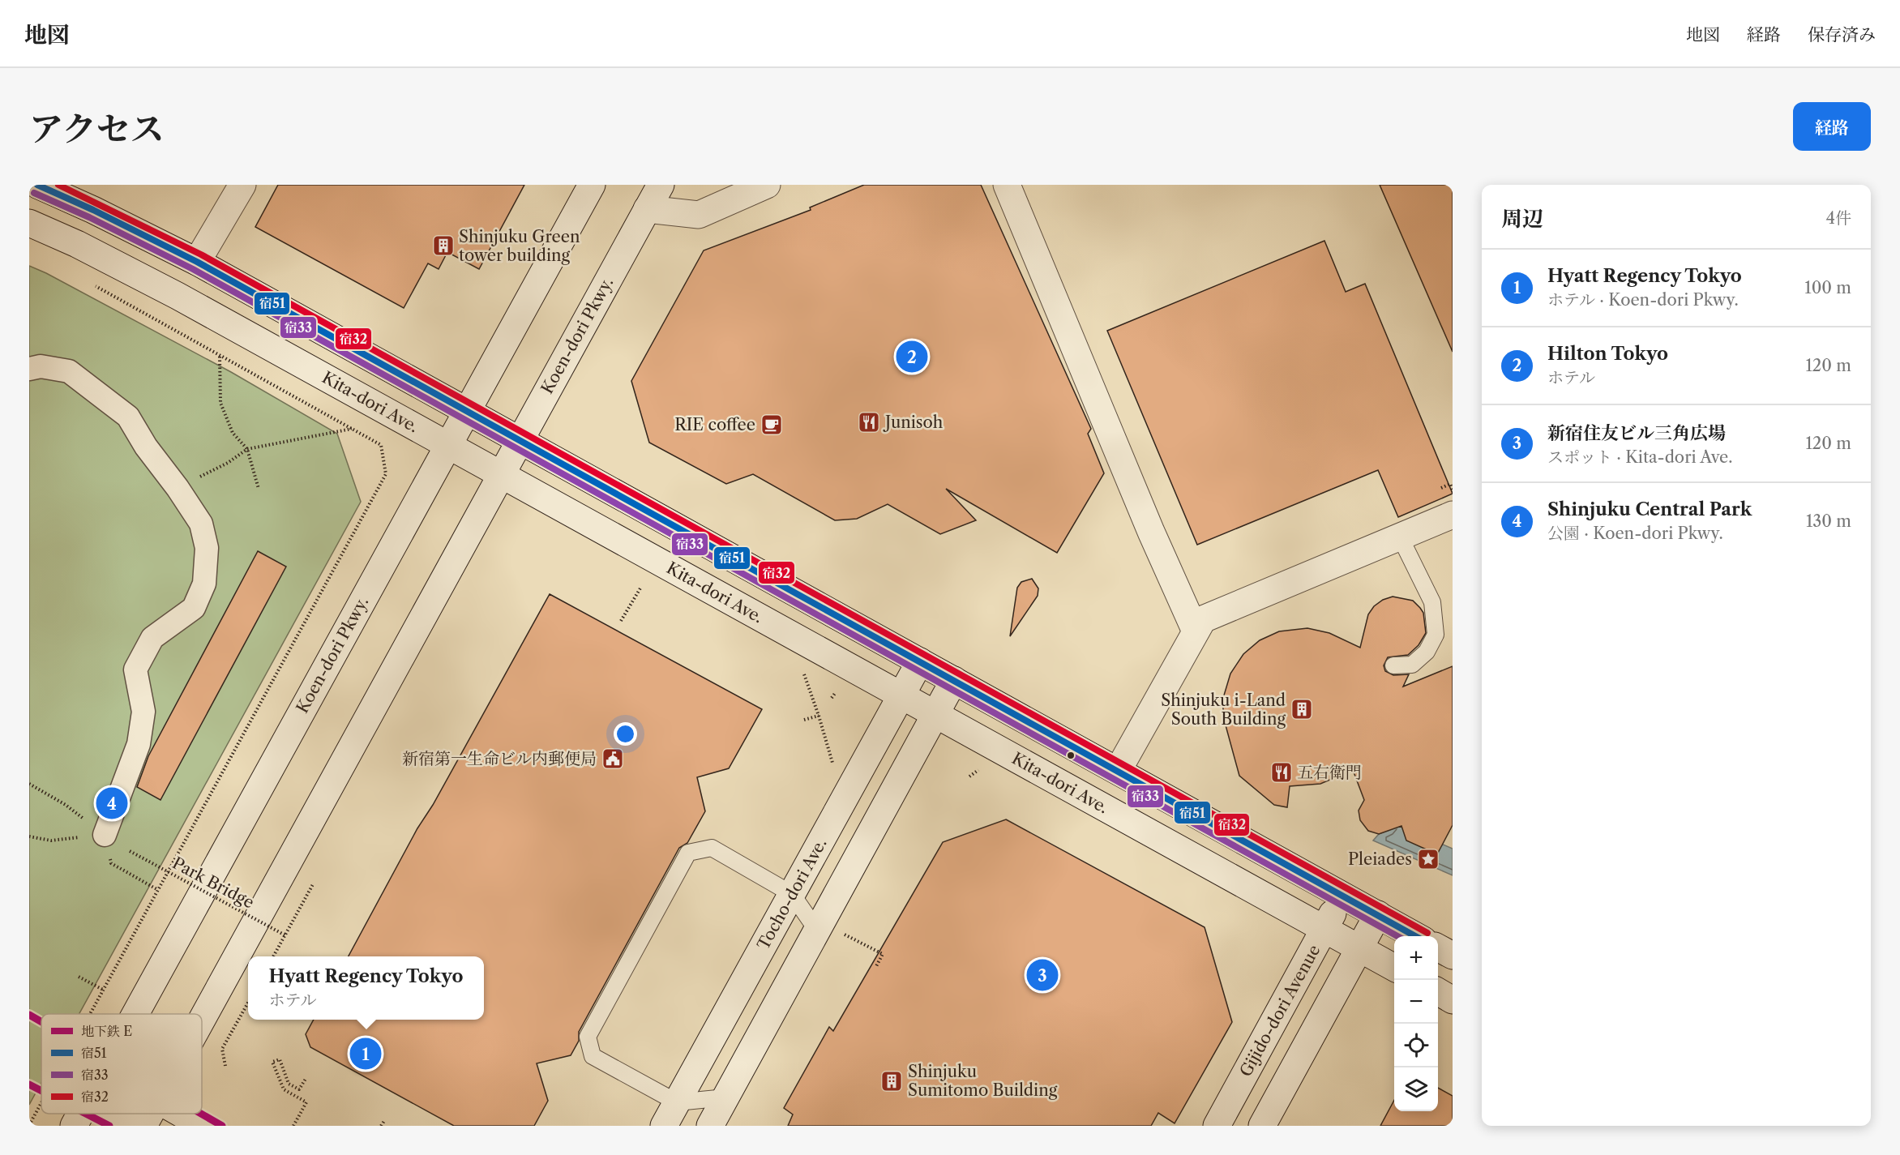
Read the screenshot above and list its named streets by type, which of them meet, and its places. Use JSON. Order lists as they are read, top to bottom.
{
  "streets": {
    "main road": [
      "Koen-dori Pkwy.",
      "Kita-dori Ave.",
      "Tocho-dori Ave.",
      "Gijido-dori Avenue"
    ],
    "path": ["Park Bridge"]
  },
  "crossings": [
    ["Koen-dori Pkwy.", "Kita-dori Ave."],
    ["Kita-dori Ave.", "Tocho-dori Ave."],
    ["Kita-dori Ave.", "Gijido-dori Avenue"]
  ],
  "places": {
    "building": ["Shinjuku Green tower building", "Shinjuku i-Land South Building", "Shinjuku Sumitomo Building"],
    "restaurant": ["Junisoh", "五右衛門"],
    "cafe": ["RIE coffee"],
    "public building": ["新宿第一生命ビル内郵便局"],
    "place": ["Pleiades"]
  },
  "lines": [
    "transit line 宿51",
    "transit line 宿32",
    "transit line 宿33",
    "metro line E"
  ],
  "legend": [
    "地下鉄 E",
    "宿51",
    "宿33",
    "宿32"
  ],
  "page": {
    "header": "地図",
    "nav": ["地図", "経路", "保存済み"],
    "title": "アクセス",
    "buttons": "経路",
    "heading": ["周辺", "4件"],
    "list": [
      {
        "mark": "1",
        "name": "Hyatt Regency Tokyo",
        "note": "ホテル · Koen-dori Pkwy.",
        "value": "100 m"
      },
      {
        "mark": "2",
        "name": "Hilton Tokyo",
        "note": "ホテル",
        "value": "120 m"
      },
      {
        "mark": "3",
        "name": "新宿住友ビル三角広場",
        "note": "スポット · Kita-dori Ave.",
        "value": "120 m"
      },
      {
        "mark": "4",
        "name": "Shinjuku Central Park",
        "note": "公園 · Koen-dori Pkwy.",
        "value": "130 m"
      }
    ],
    "pins": [
      "2",
      "4",
      "3",
      "1"
    ],
    "map_buttons": ["+", "−"],
    "popup": ["Hyatt Regency Tokyo", "ホテル"]
  }
}
